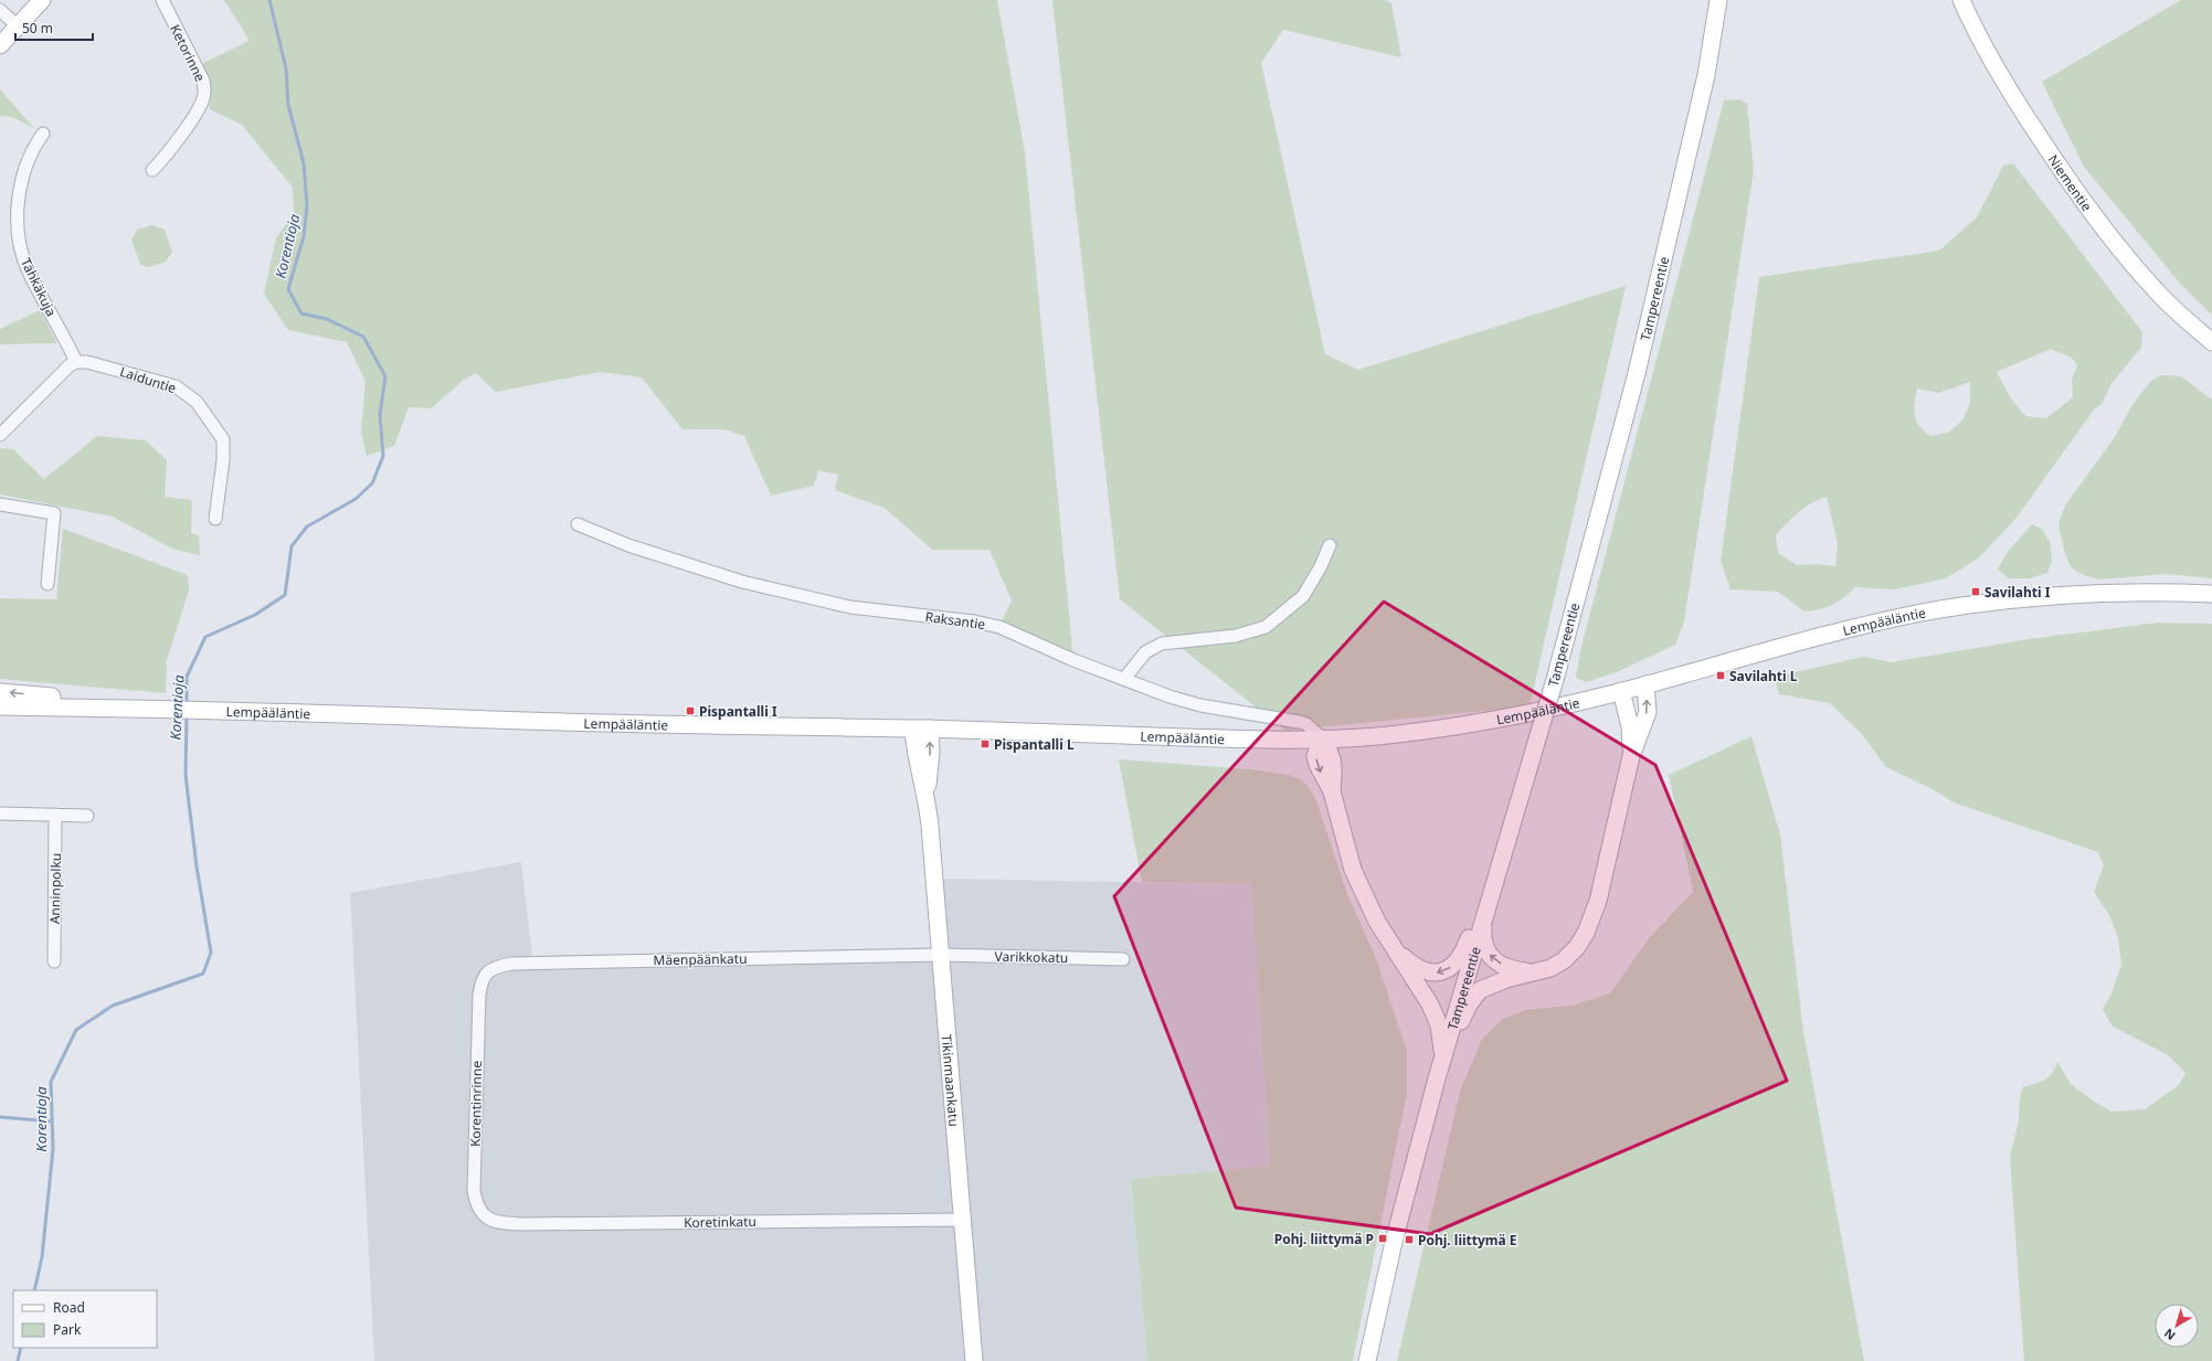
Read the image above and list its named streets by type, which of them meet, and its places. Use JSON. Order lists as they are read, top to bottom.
{
  "streets": {
    "main road": [
      "Niementie",
      "Tampereentie",
      "Lempääläntie",
      "Tikinmaankatu"
    ],
    "street": [
      "Ketorinne",
      "Tähkäkuja",
      "Laiduntie",
      "Raksantie",
      "Anninpolku",
      "Varikkokatu",
      "Mäenpäänkatu",
      "Korentinrinne",
      "Koretinkatu"
    ]
  },
  "crossings": [
    ["Tähkäkuja", "Laiduntie"],
    ["Raksantie", "Lempääläntie"],
    ["Lempääläntie", "Tikinmaankatu"],
    ["Varikkokatu", "Mäenpäänkatu"],
    ["Varikkokatu", "Tikinmaankatu"],
    ["Mäenpäänkatu", "Tikinmaankatu"],
    ["Mäenpäänkatu", "Korentinrinne"],
    ["Tikinmaankatu", "Koretinkatu"],
    ["Korentinrinne", "Koretinkatu"]
  ],
  "water": ["Korentioja"],
  "places": {
    "transit": [
      "Savilahti I",
      "Savilahti L",
      "Pispantalli I",
      "Pispantalli L",
      "Pohj. liittymä P",
      "Pohj. liittymä E"
    ]
  },
  "legend": ["Road", "Park"],
  "scale_bar": "50 m",
  "north": "bottom left"
}
